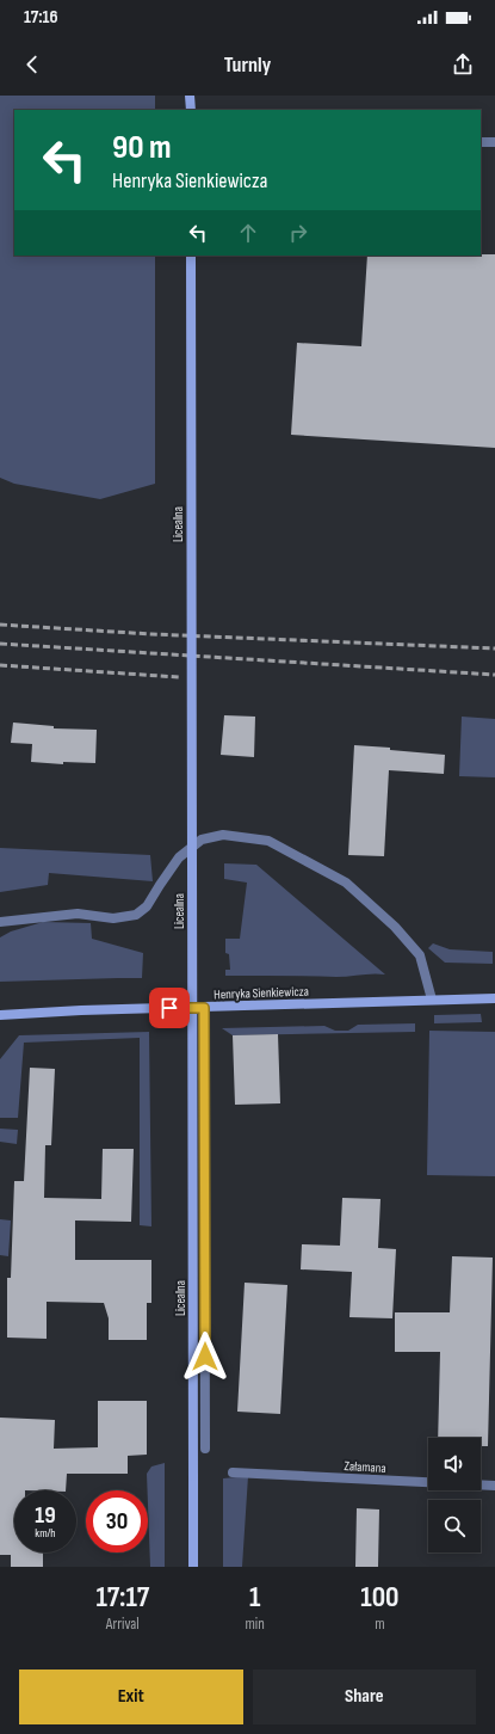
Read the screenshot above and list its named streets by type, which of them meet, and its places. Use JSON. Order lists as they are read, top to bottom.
{
  "streets": {
    "main road": ["Licealna", "Henryka Sienkiewicza"],
    "street": ["Załamana"]
  },
  "crossings": [
    ["Licealna", "Henryka Sienkiewicza"]
  ],
  "page": {
    "status": "17:16",
    "header": "Turnly",
    "turn": ["90 m", "Henryka Sienkiewicza"],
    "speed": "19 km/h",
    "limit": "30",
    "eta": [
      "17:17",
      "Arrival",
      "1",
      "min",
      "100",
      "m"
    ],
    "buttons": ["Exit", "Share"]
  }
}
